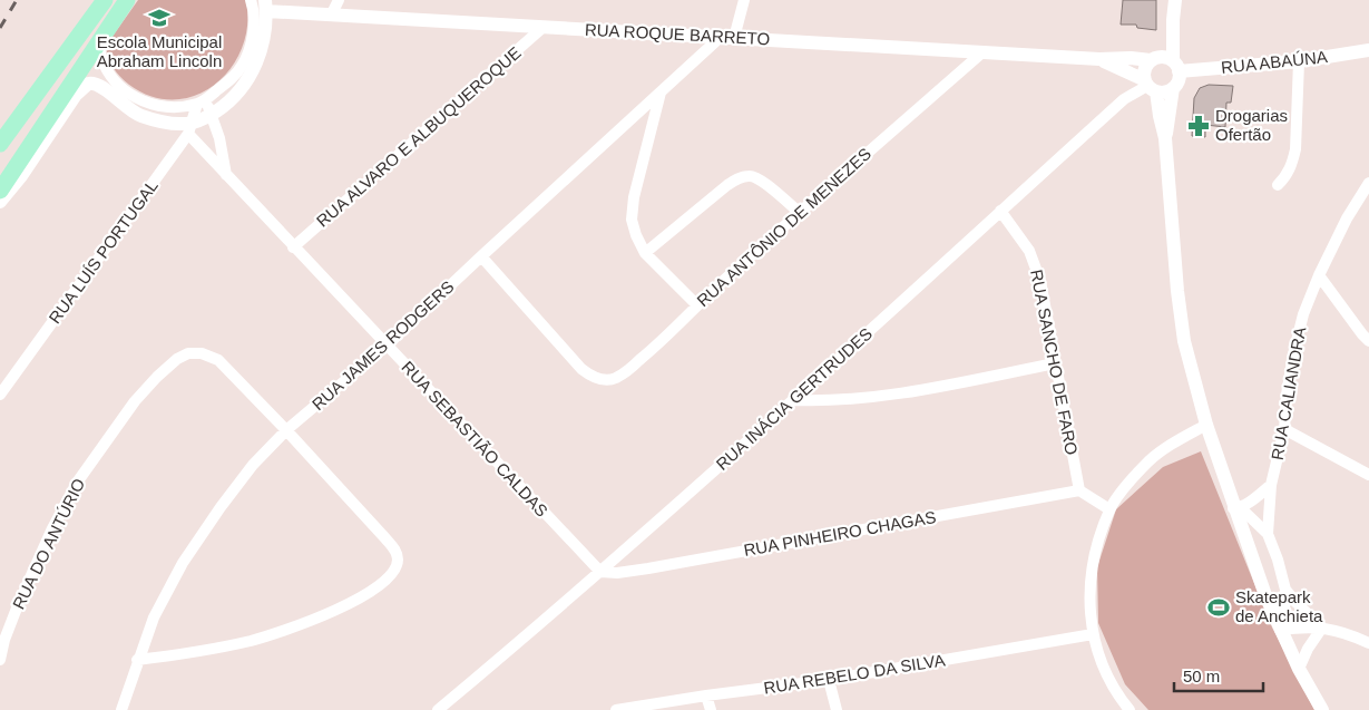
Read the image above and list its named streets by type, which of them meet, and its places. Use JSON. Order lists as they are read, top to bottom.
{
  "streets": {
    "street": [
      "RUA ROQUE BARRETO",
      "RUA ABAÚNA",
      "RUA ALVARO E ALBUQUEROQUE",
      "RUA ANTÔNIO DE MENEZES",
      "RUA LUÍS PORTUGAL",
      "RUA JAMES RODGERS",
      "RUA SANCHO DE FARO",
      "RUA CALIANDRA",
      "RUA INÁCIA GERTRUDES",
      "RUA SEBASTIÃO CALDAS",
      "RUA PINHEIRO CHAGAS",
      "RUA DO ANTÚRIO",
      "RUA REBELO DA SILVA"
    ]
  },
  "crossings": [
    ["RUA ROQUE BARRETO", "RUA ABAÚNA"],
    ["RUA ROQUE BARRETO", "RUA ALVARO E ALBUQUEROQUE"],
    ["RUA ROQUE BARRETO", "RUA ANTÔNIO DE MENEZES"],
    ["RUA ROQUE BARRETO", "RUA JAMES RODGERS"],
    ["RUA ROQUE BARRETO", "RUA INÁCIA GERTRUDES"],
    ["RUA ABAÚNA", "RUA INÁCIA GERTRUDES"],
    ["RUA ALVARO E ALBUQUEROQUE", "RUA SEBASTIÃO CALDAS"],
    ["RUA ANTÔNIO DE MENEZES", "RUA JAMES RODGERS"],
    ["RUA LUÍS PORTUGAL", "RUA SEBASTIÃO CALDAS"],
    ["RUA JAMES RODGERS", "RUA SEBASTIÃO CALDAS"],
    ["RUA JAMES RODGERS", "RUA DO ANTÚRIO"],
    ["RUA SANCHO DE FARO", "RUA INÁCIA GERTRUDES"],
    ["RUA SANCHO DE FARO", "RUA PINHEIRO CHAGAS"],
    ["RUA INÁCIA GERTRUDES", "RUA SEBASTIÃO CALDAS"],
    ["RUA INÁCIA GERTRUDES", "RUA PINHEIRO CHAGAS"],
    ["RUA SEBASTIÃO CALDAS", "RUA PINHEIRO CHAGAS"]
  ],
  "places": {
    "school or university": ["Escola Municipal Abraham Lincoln"],
    "pharmacy": ["Drogarias Ofertão"],
    "sports": ["Skatepark de Anchieta"]
  },
  "scale_bar": "50 m"
}
